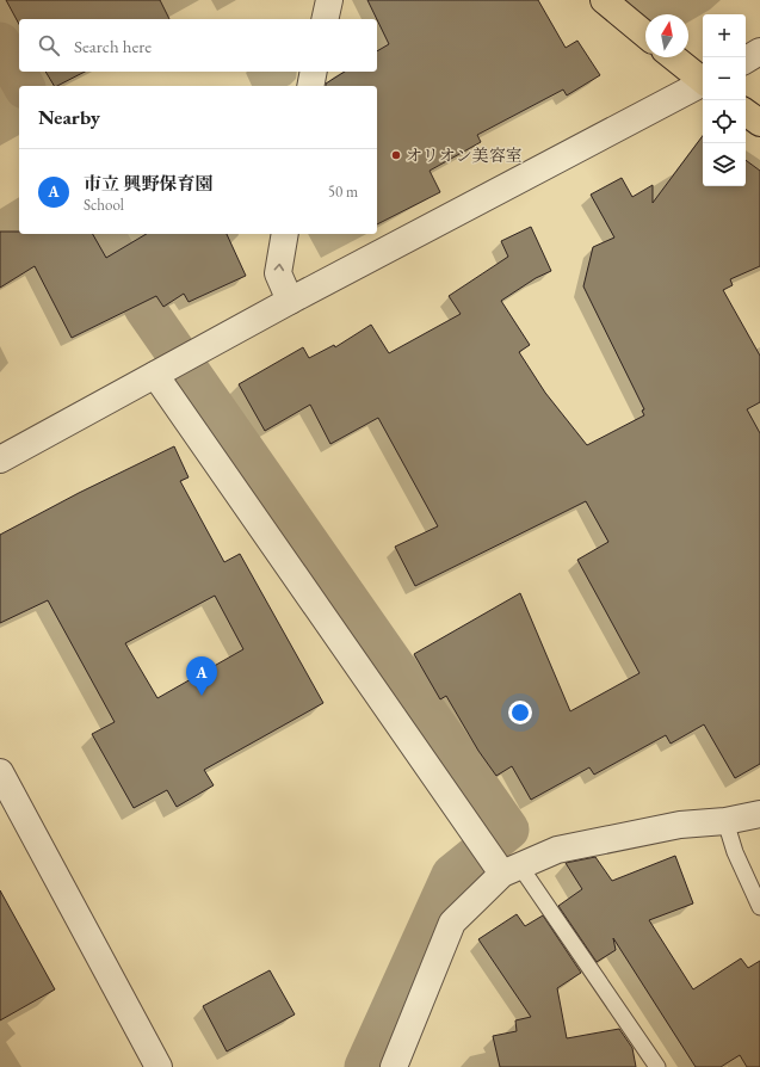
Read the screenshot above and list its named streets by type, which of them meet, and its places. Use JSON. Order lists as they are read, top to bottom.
{
  "places": ["オリオン美容室"],
  "north": "top",
  "page": {
    "map_buttons": ["+", "−"],
    "search": "Search here",
    "heading": "Nearby",
    "list": [
      {
        "mark": "A",
        "name": "市立 興野保育園",
        "note": "School",
        "value": "50 m"
      }
    ],
    "pins": "A"
  }
}
